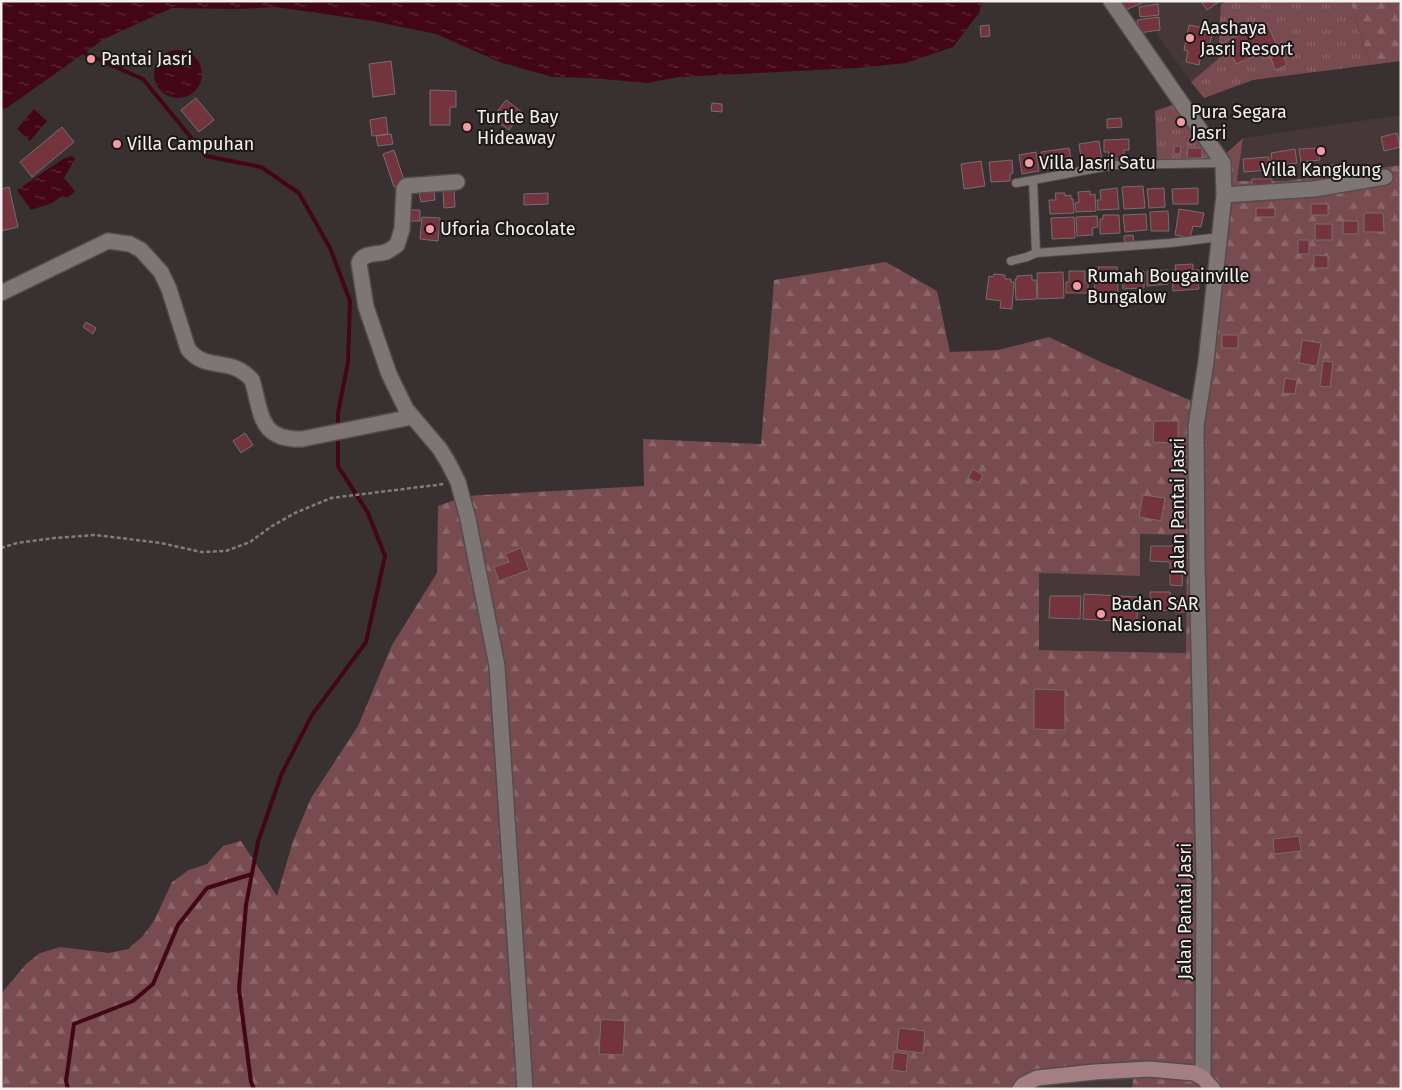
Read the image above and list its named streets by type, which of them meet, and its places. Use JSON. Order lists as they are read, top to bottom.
{
  "streets": {
    "street": ["Jalan Pantai Jasri"]
  },
  "places": [
    "Aashaya Jasri Resort",
    "Pantai Jasri",
    "Pura Segara Jasri",
    "Turtle Bay Hideaway",
    "Villa Campuhan",
    "Villa Kangkung",
    "Villa Jasri Satu",
    "Uforia Chocolate",
    "Rumah Bougainville Bungalow",
    "Badan SAR Nasional"
  ]
}
